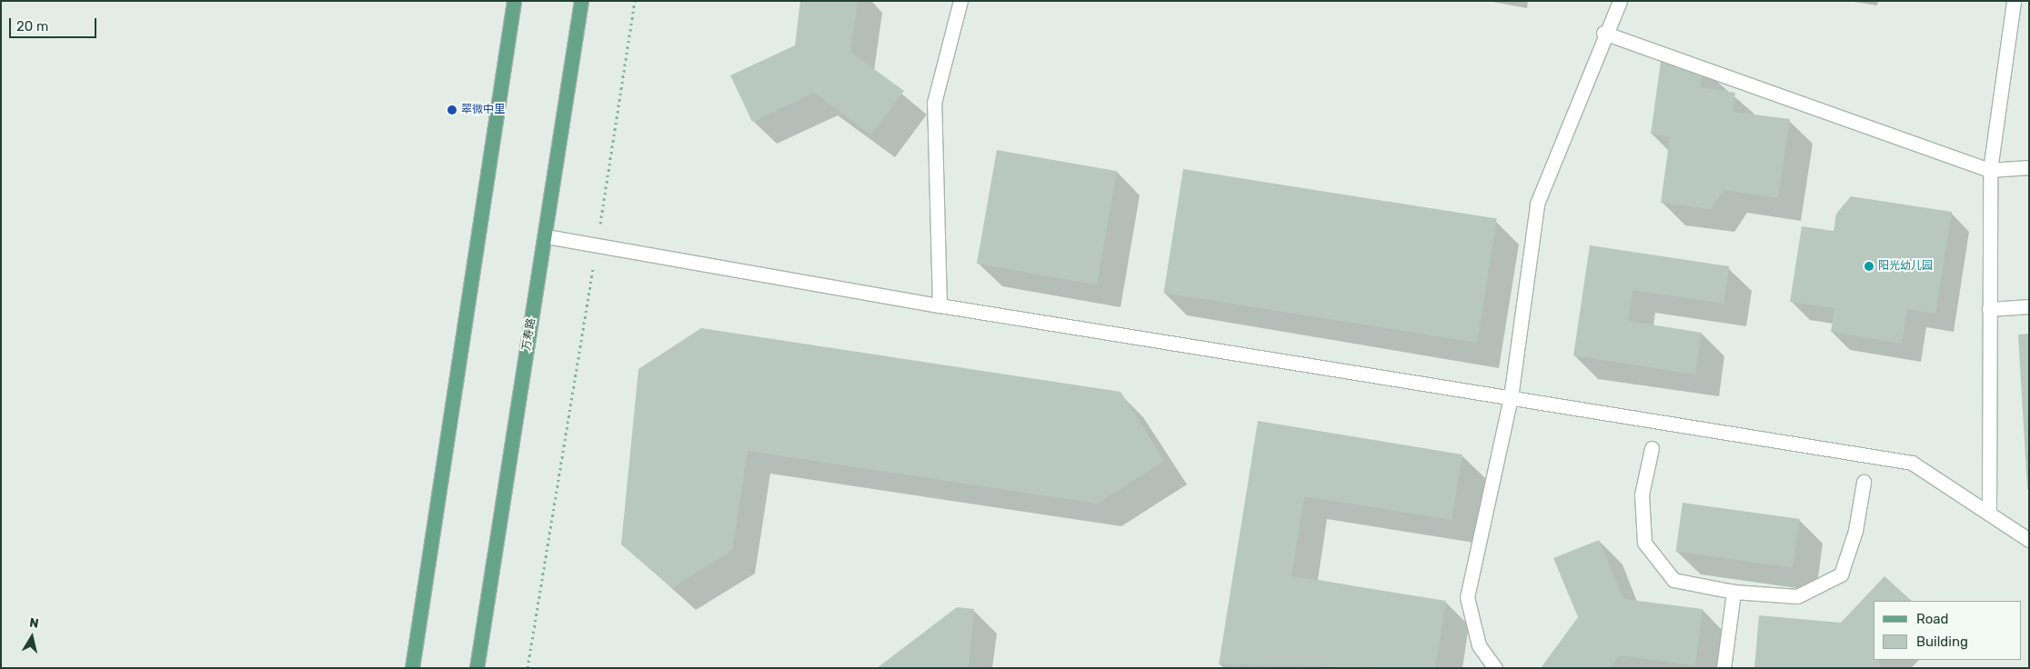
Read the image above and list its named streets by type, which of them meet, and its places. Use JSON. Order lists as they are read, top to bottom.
{
  "streets": {
    "main road": ["万寿路"]
  },
  "places": ["翠微中里", "阳光幼儿园"],
  "legend": ["Road", "Building"],
  "scale_bar": "20 m",
  "north": "top"
}
